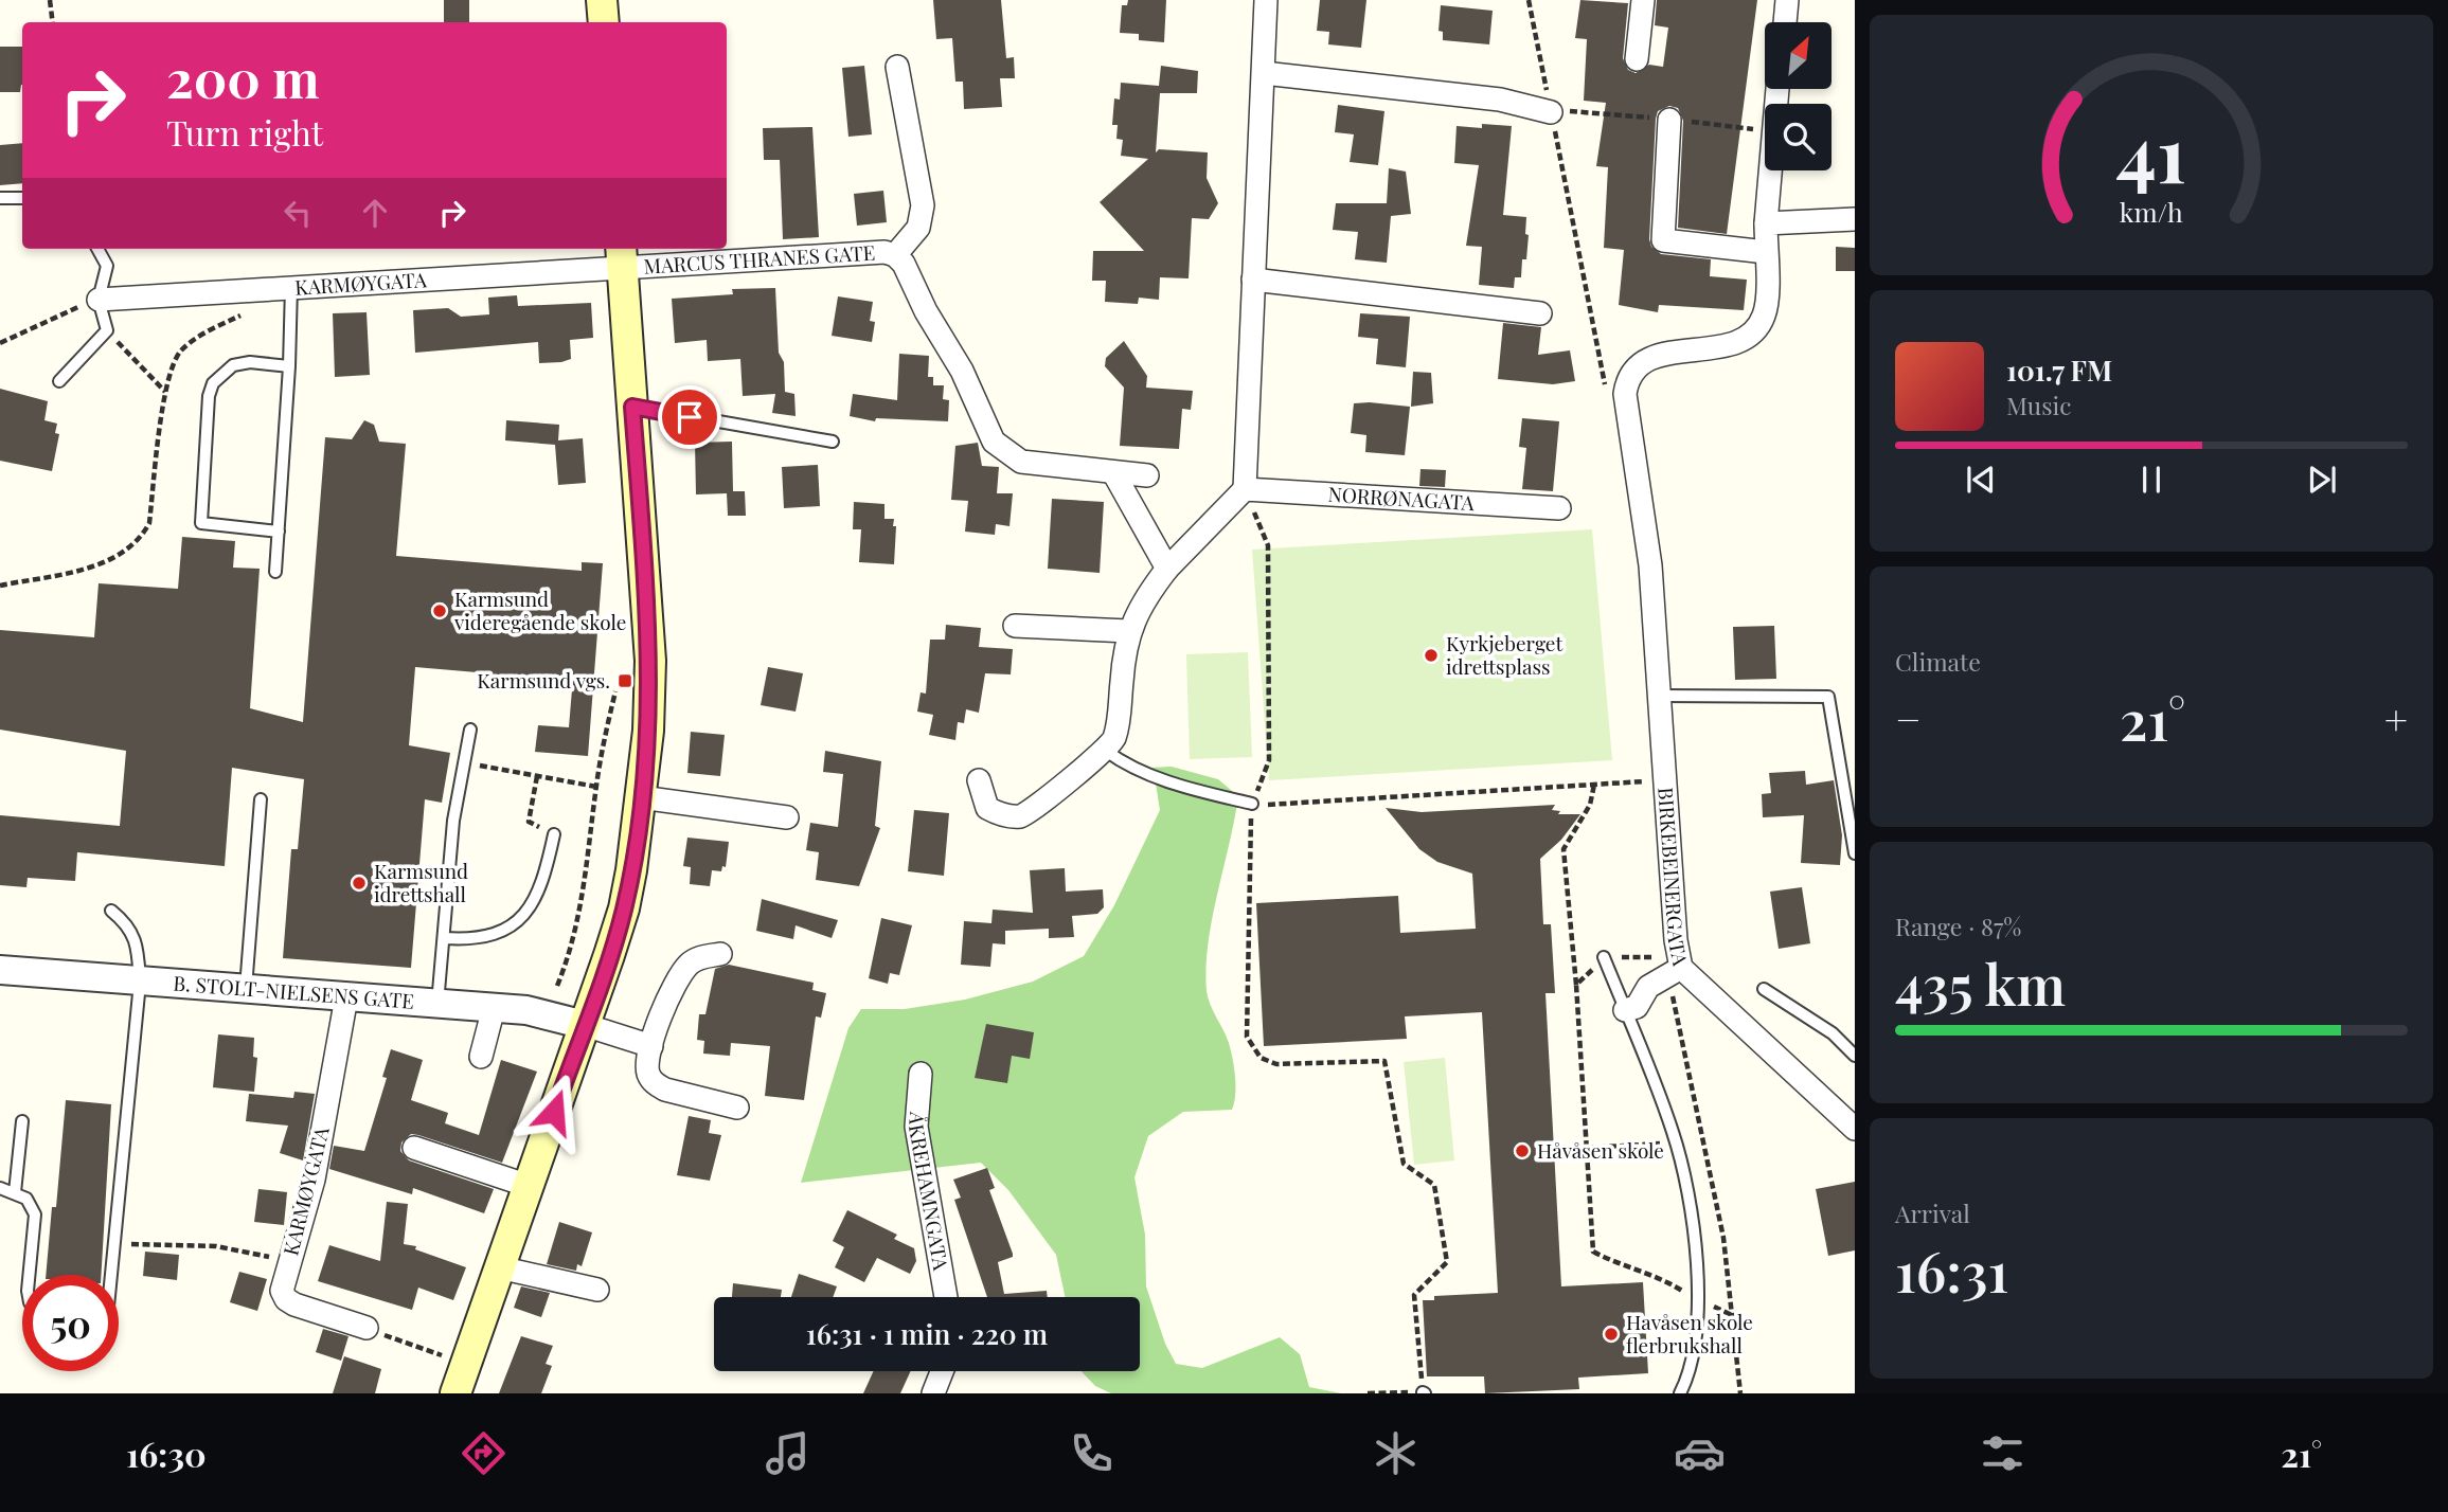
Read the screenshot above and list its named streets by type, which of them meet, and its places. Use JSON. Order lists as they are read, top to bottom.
{
  "streets": {
    "street": [
      "MARCUS THRANES GATE",
      "KARMØYGATA",
      "NORRØNAGATA",
      "BIRKEBEINERGATA",
      "B. STOLT-NIELSENS GATE",
      "ÅKREHAMNGATA"
    ]
  },
  "crossings": [
    ["MARCUS THRANES GATE", "KARMØYGATA"],
    ["KARMØYGATA", "B. STOLT-NIELSENS GATE"]
  ],
  "places": {
    "other": [
      "Karmsund videregående skole",
      "Kyrkjeberget idrettsplass",
      "Karmsund idrettshall",
      "Håvåsen skole",
      "Havåsen skole flerbrukshall"
    ],
    "transit": ["Karmsund vgs."]
  },
  "north": "top right",
  "page": {
    "turn": ["200 m", "Turn right"],
    "song": ["101.7 FM", "Music"],
    "tile": [
      "Climate",
      ["Range · 87%", "435 km"],
      ["Arrival", "16:31"]
    ],
    "heat": ["−", "21°", "+"],
    "limit": "50",
    "trip": "16:31 · 1 min · 220 m",
    "tabs": ["16:30", "21°"],
    "gauge": ["41", "km/h"]
  }
}
